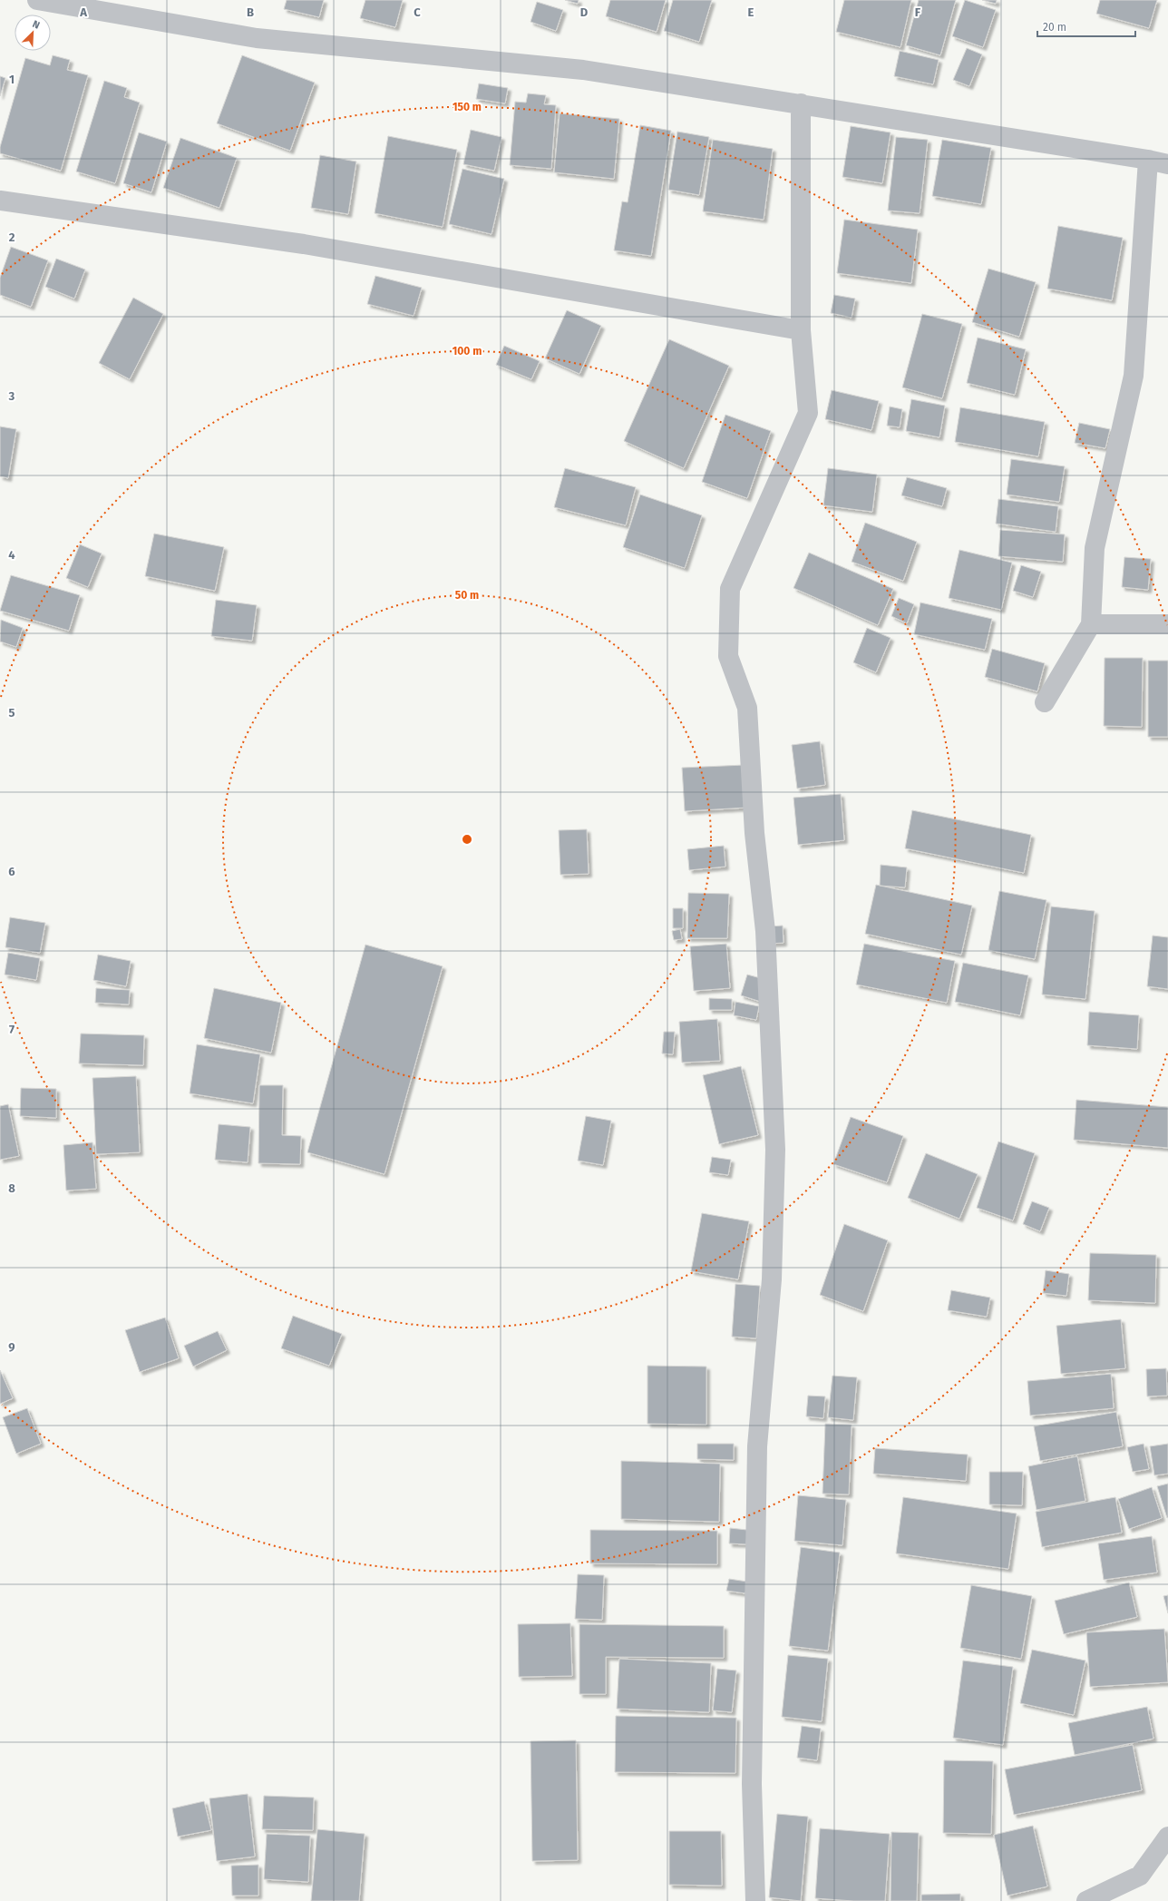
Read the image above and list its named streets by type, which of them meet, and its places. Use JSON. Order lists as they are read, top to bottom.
{
  "scale_bar": "20 m",
  "north": "top right",
  "grid": {
    "columns": [
      "A",
      "B",
      "C",
      "D",
      "E",
      "F"
    ],
    "rows": [
      "1",
      "2",
      "3",
      "4",
      "5",
      "6",
      "7",
      "8",
      "9"
    ]
  },
  "rings": ["150 m", "100 m", "50 m"]
}
